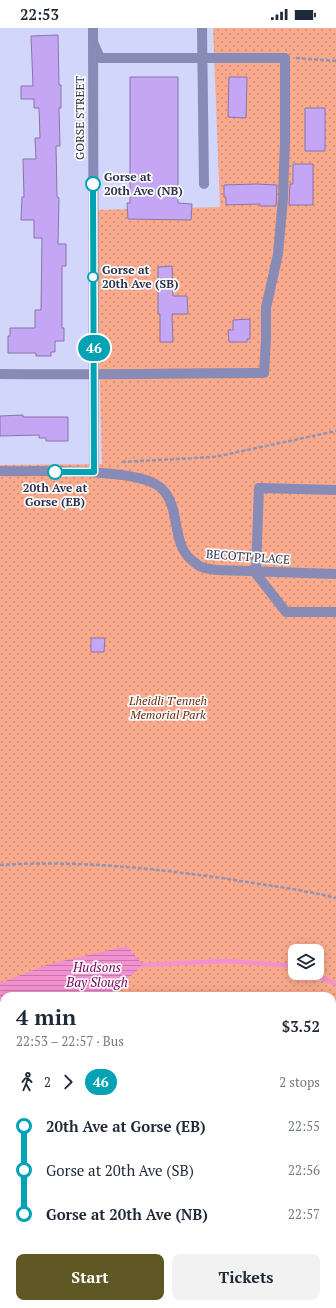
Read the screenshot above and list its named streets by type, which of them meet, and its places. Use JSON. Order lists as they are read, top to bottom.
{
  "streets": {
    "street": ["GORSE STREET", "BECOTT PLACE"]
  },
  "crossings": [
    ["GORSE STREET", "BECOTT PLACE"]
  ],
  "water": ["Hudsons Bay Slough"],
  "parks": ["Lheidli T'enneh Memorial Park"],
  "places": ["Gorse at 20th Ave (NB)", "Gorse at 20th Ave (SB)", "20th Ave at Gorse (EB)"],
  "lines": ["bus line 46"],
  "page": {
    "status": "22:53",
    "on_map": "46",
    "heading": ["4 min", "22:53 – 22:57 · Bus", "$3.52"],
    "legs": ["2", "46", "2 stops"],
    "list": [
      {
        "name": "20th Ave at Gorse (EB)",
        "value": "22:55"
      },
      {
        "name": "Gorse at 20th Ave (SB)",
        "value": "22:56"
      },
      {
        "name": "Gorse at 20th Ave (NB)",
        "value": "22:57"
      }
    ],
    "buttons": ["Start", "Tickets"]
  }
}
